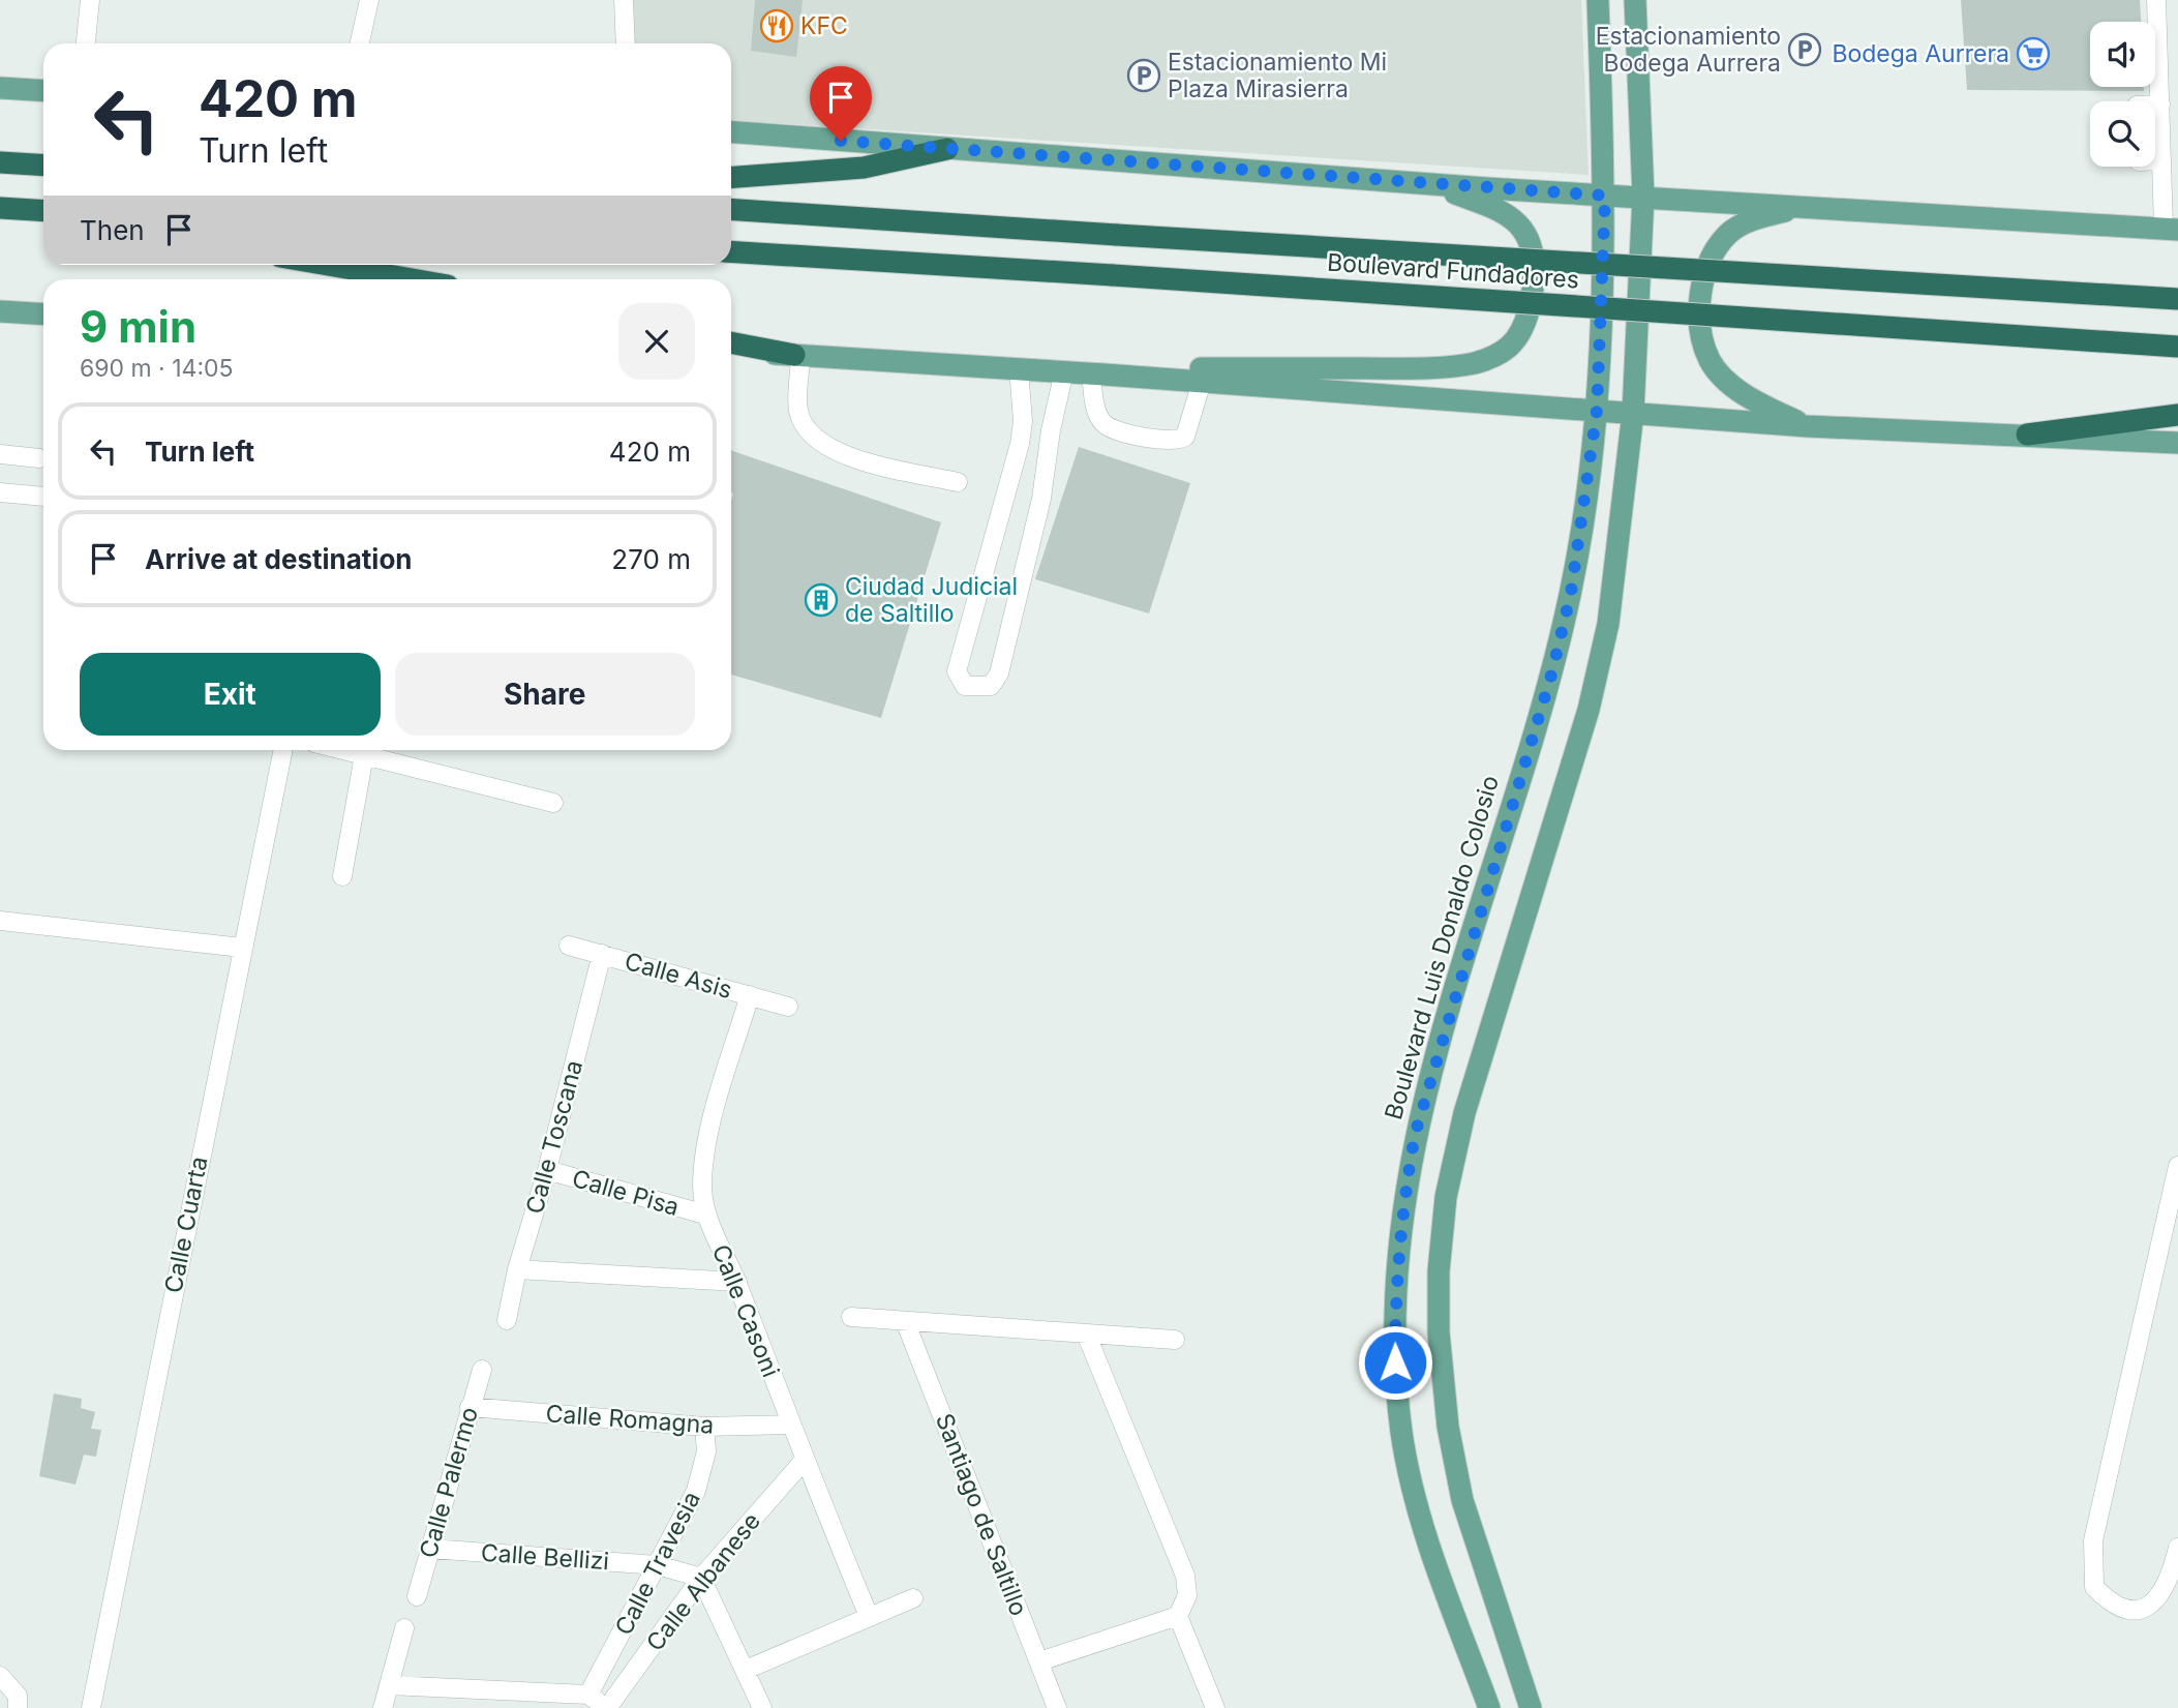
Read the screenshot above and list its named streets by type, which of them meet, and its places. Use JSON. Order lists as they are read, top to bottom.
{
  "streets": {
    "highway": ["Boulevard Fundadores"],
    "main road": ["Boulevard Luis Donaldo Colosio"],
    "street": [
      "Calle Asis",
      "Calle Toscana",
      "Calle Pisa",
      "Calle Cuarta",
      "Calle Casoni",
      "Calle Romagna",
      "Calle Palermo",
      "Santiago de Saltillo",
      "Calle Bellizi",
      "Calle Travesia",
      "Calle Albanese"
    ]
  },
  "crossings": [
    ["Calle Asis", "Calle Toscana"],
    ["Calle Asis", "Calle Casoni"],
    ["Calle Toscana", "Calle Pisa"],
    ["Calle Pisa", "Calle Casoni"],
    ["Calle Casoni", "Calle Romagna"],
    ["Calle Casoni", "Calle Albanese"],
    ["Calle Romagna", "Calle Palermo"],
    ["Calle Romagna", "Calle Travesia"],
    ["Calle Palermo", "Calle Bellizi"],
    ["Calle Bellizi", "Calle Travesia"],
    ["Calle Bellizi", "Calle Albanese"]
  ],
  "places": {
    "restaurant": ["KFC"],
    "parking": ["Estacionamiento Bodega Aurrera", "Estacionamiento Mi Plaza Mirasierra"],
    "supermarket": ["Bodega Aurrera"],
    "building": ["Ciudad Judicial de Saltillo"]
  },
  "page": {
    "turn": ["420 m", "Turn left"],
    "then": "Then",
    "heading": ["9 min", "690 m · 14:05"],
    "list": [
      {
        "name": "Turn left",
        "value": "420 m"
      },
      {
        "name": "Arrive at destination",
        "value": "270 m"
      }
    ],
    "buttons": ["Exit", "Share"]
  }
}
